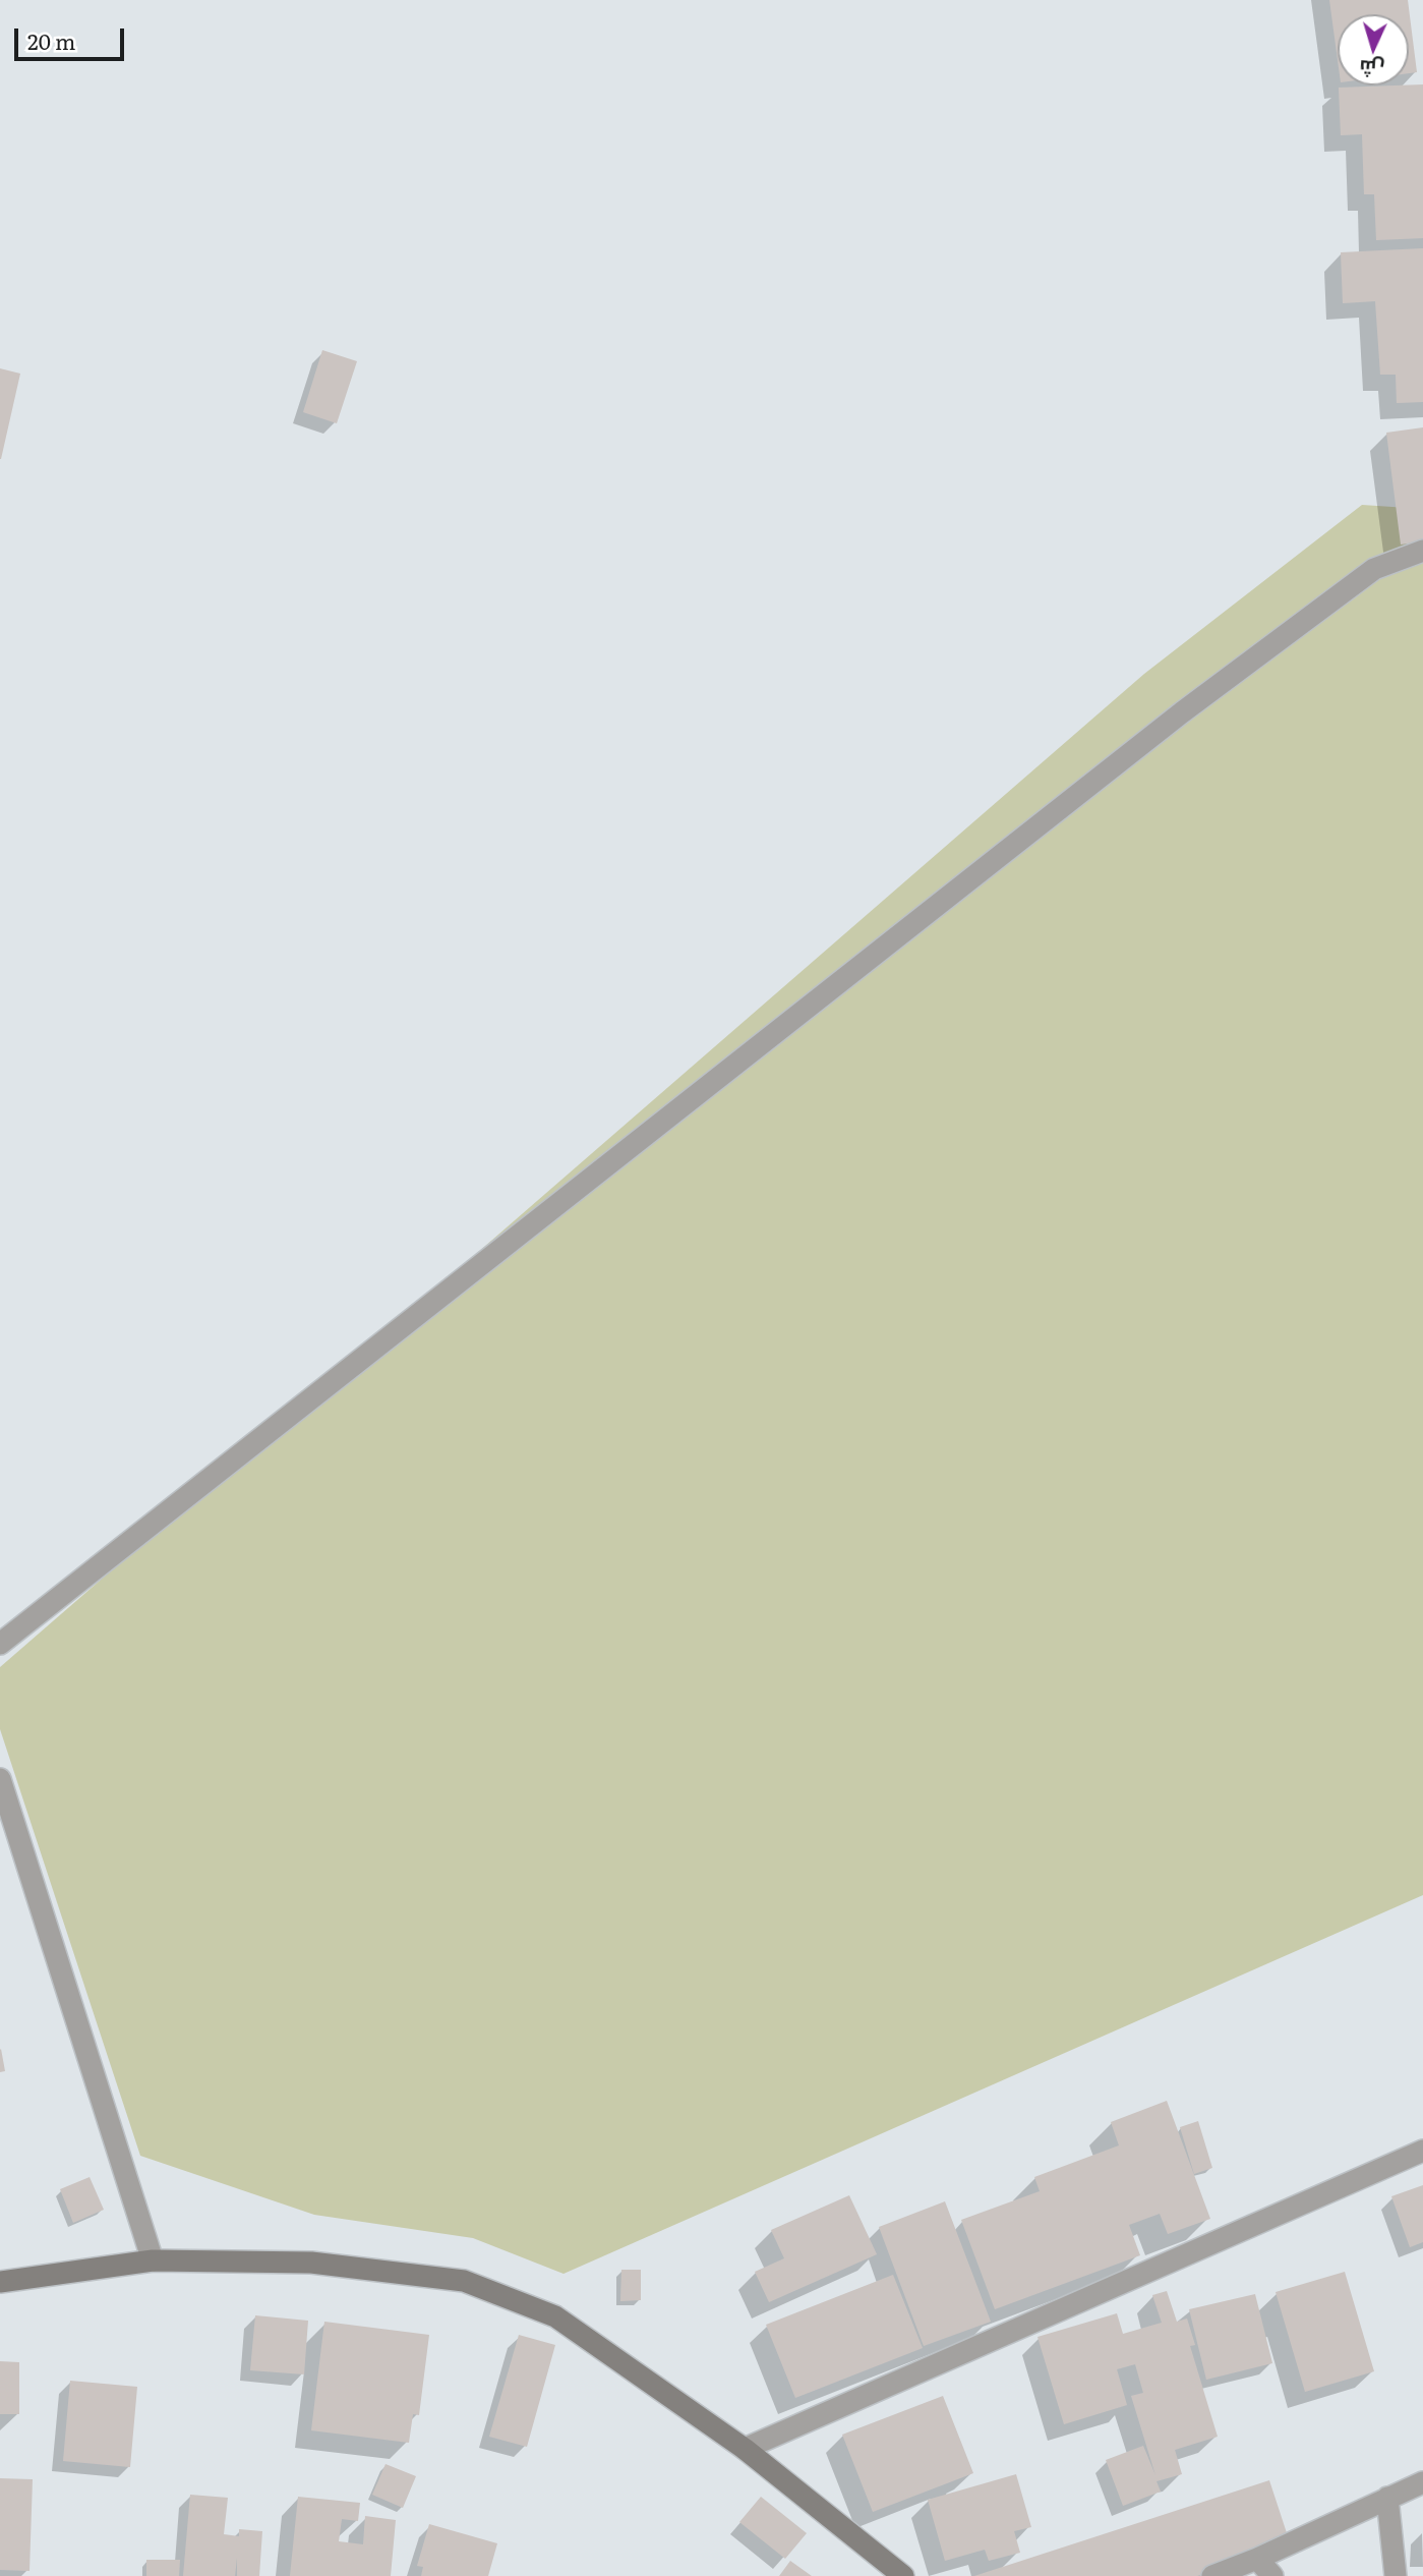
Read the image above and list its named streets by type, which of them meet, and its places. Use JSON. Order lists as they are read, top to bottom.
{
  "scale_bar": "20 m",
  "north": "bottom"
}
